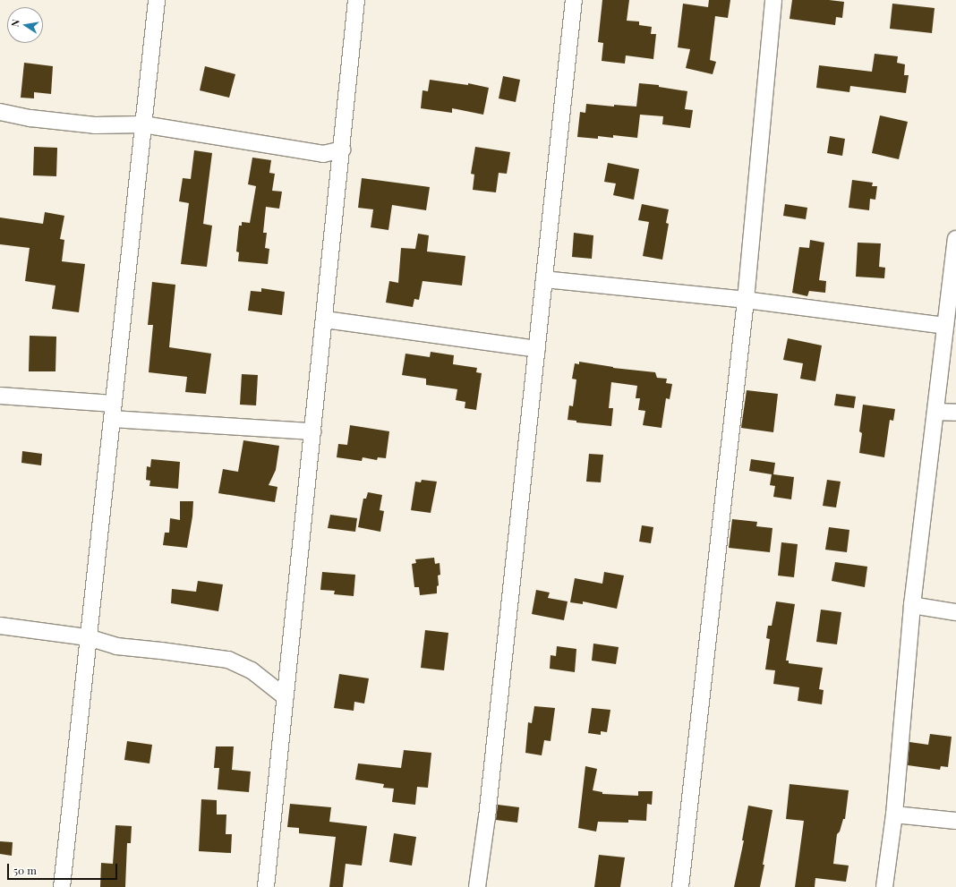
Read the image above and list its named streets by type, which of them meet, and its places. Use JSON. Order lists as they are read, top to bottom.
{
  "scale_bar": "50 m",
  "north": "left"
}
